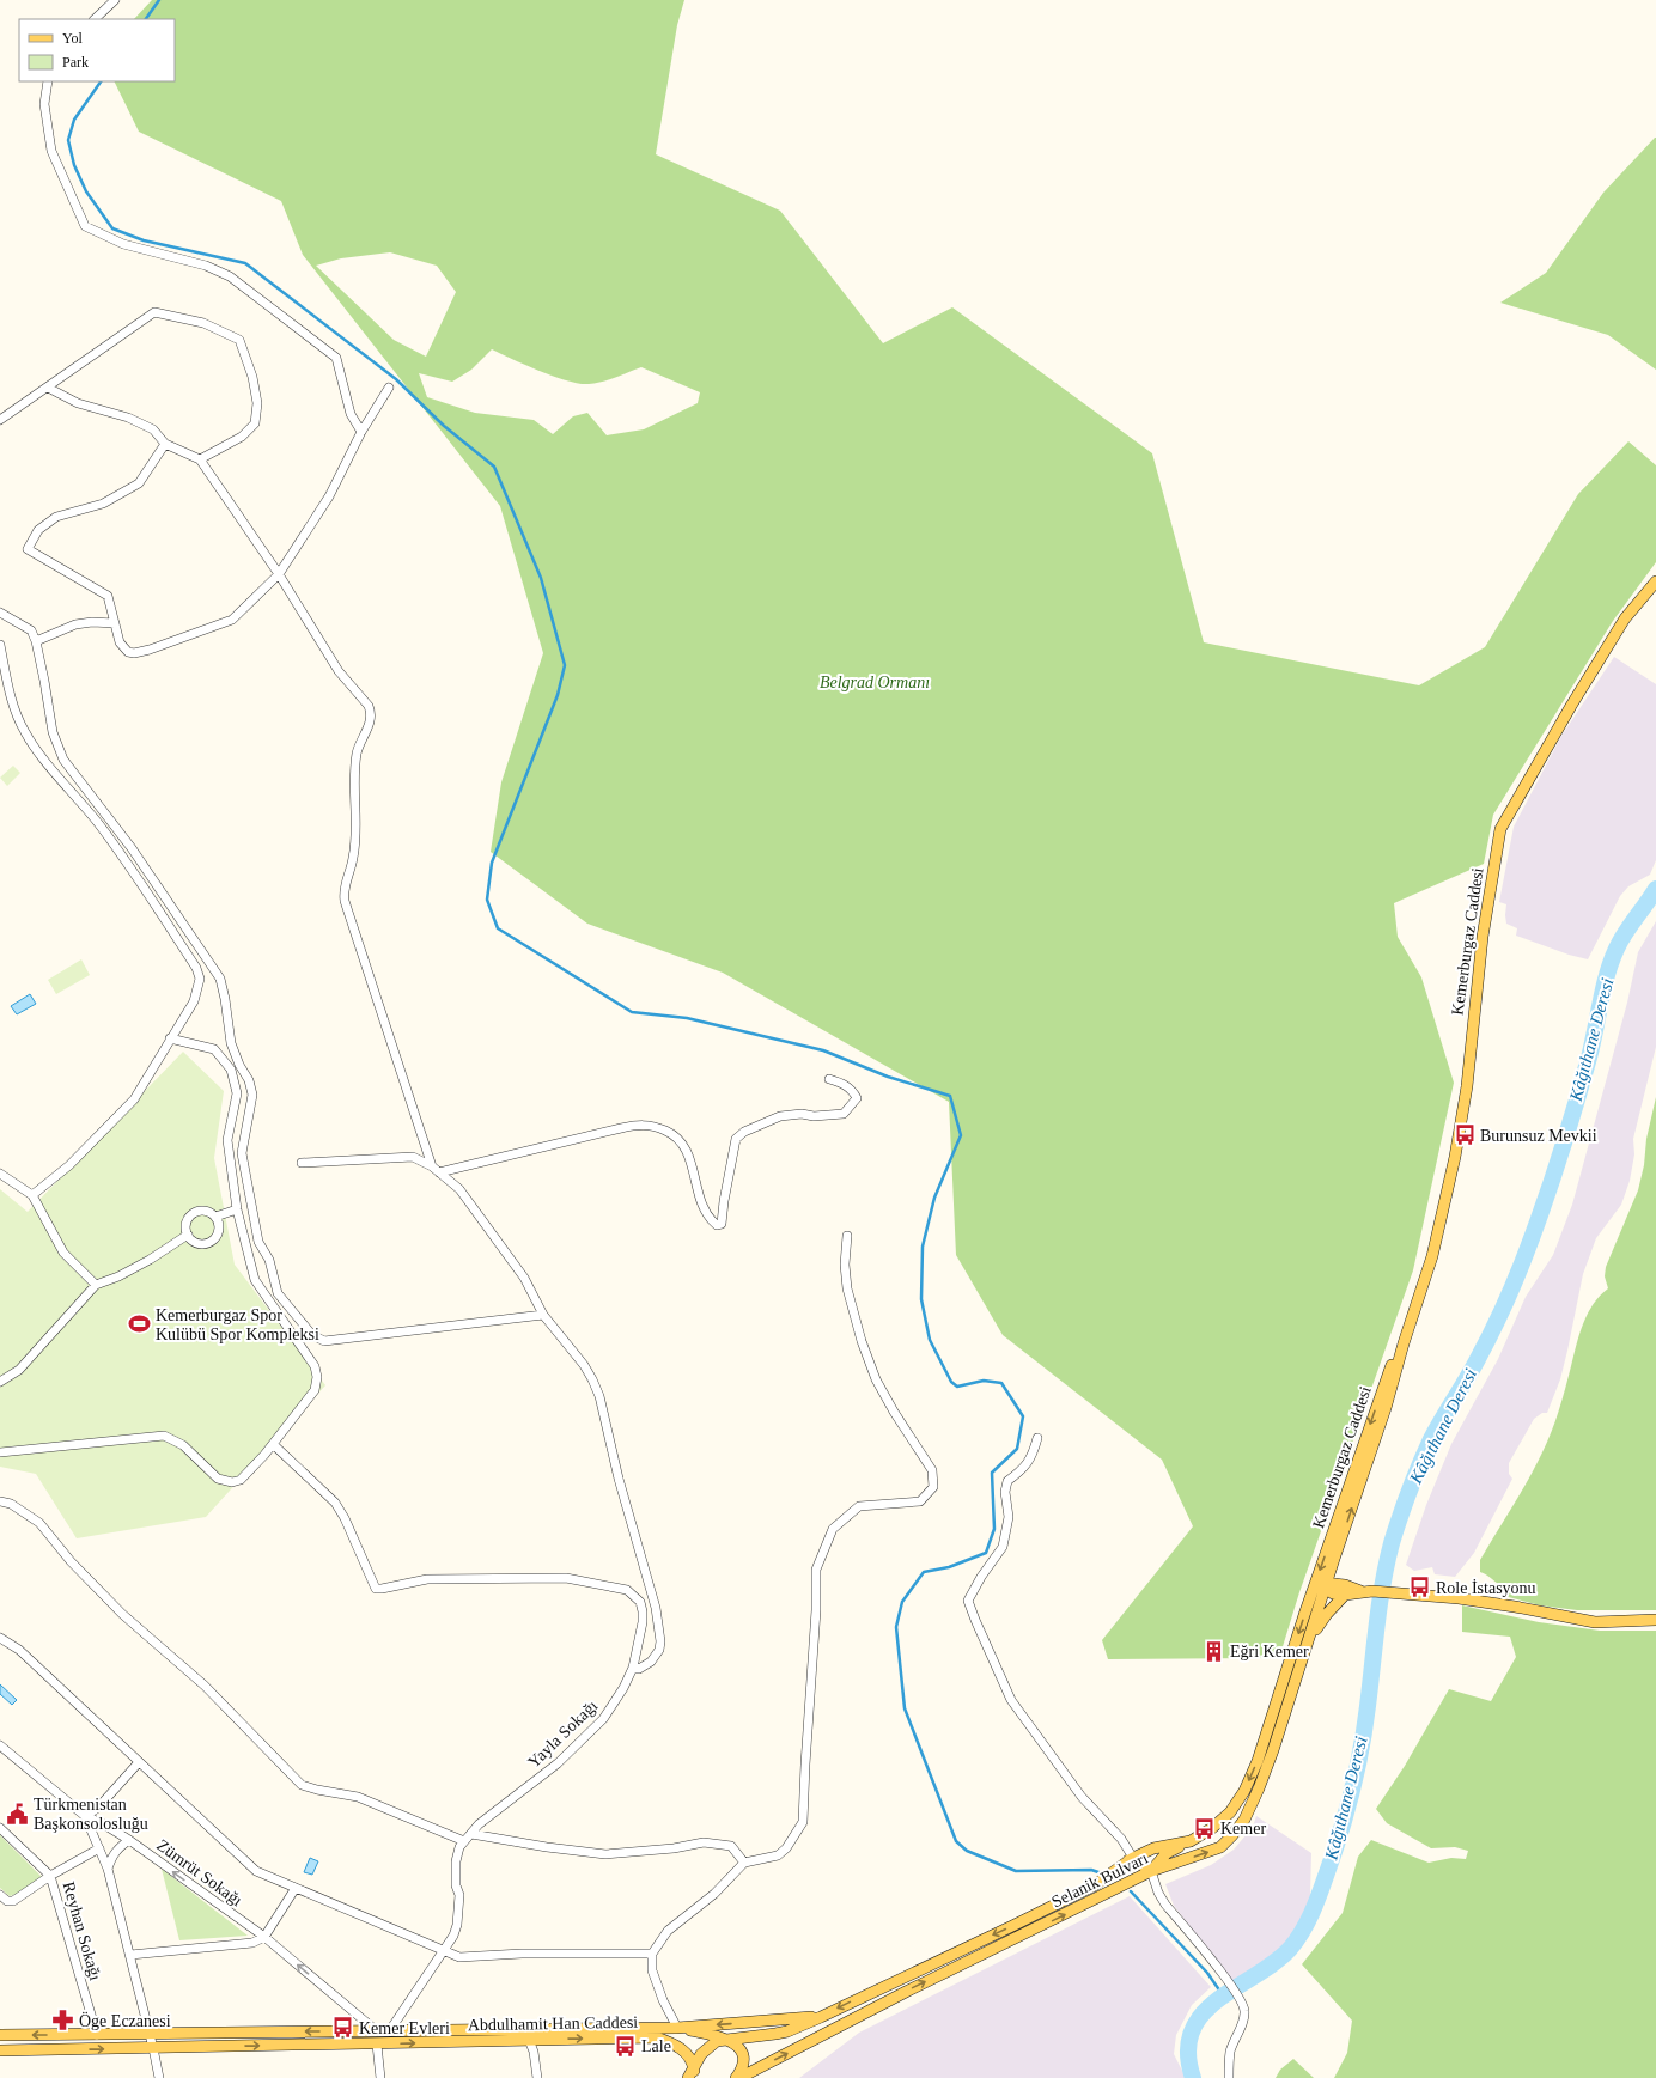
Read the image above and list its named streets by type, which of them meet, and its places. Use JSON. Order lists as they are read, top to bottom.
{
  "streets": {
    "main road": ["Kemerburgaz Caddesi", "Selanik Bulvarı", "Abdulhamit Han Caddesi"],
    "street": ["Yayla Sokağı", "Zümrüt Sokağı", "Reyhan Sokağı"]
  },
  "crossings": [
    ["Kemerburgaz Caddesi", "Selanik Bulvarı"]
  ],
  "water": ["Kâğıthane Deresi"],
  "parks": ["Belgrad Ormanı"],
  "places": {
    "bus stop": [
      "Burunsuz Mevkii",
      "Role İstasyonu",
      "Kemer",
      "Kemer Evleri",
      "Lale"
    ],
    "sports": ["Kemerburgaz Spor Kulübü Spor Kompleksi"],
    "building": ["Eğri Kemer"],
    "public building": ["Türkmenistan Başkonsolosluğu"],
    "pharmacy": ["Öge Eczanesi"]
  },
  "legend": ["Yol", "Park"]
}
